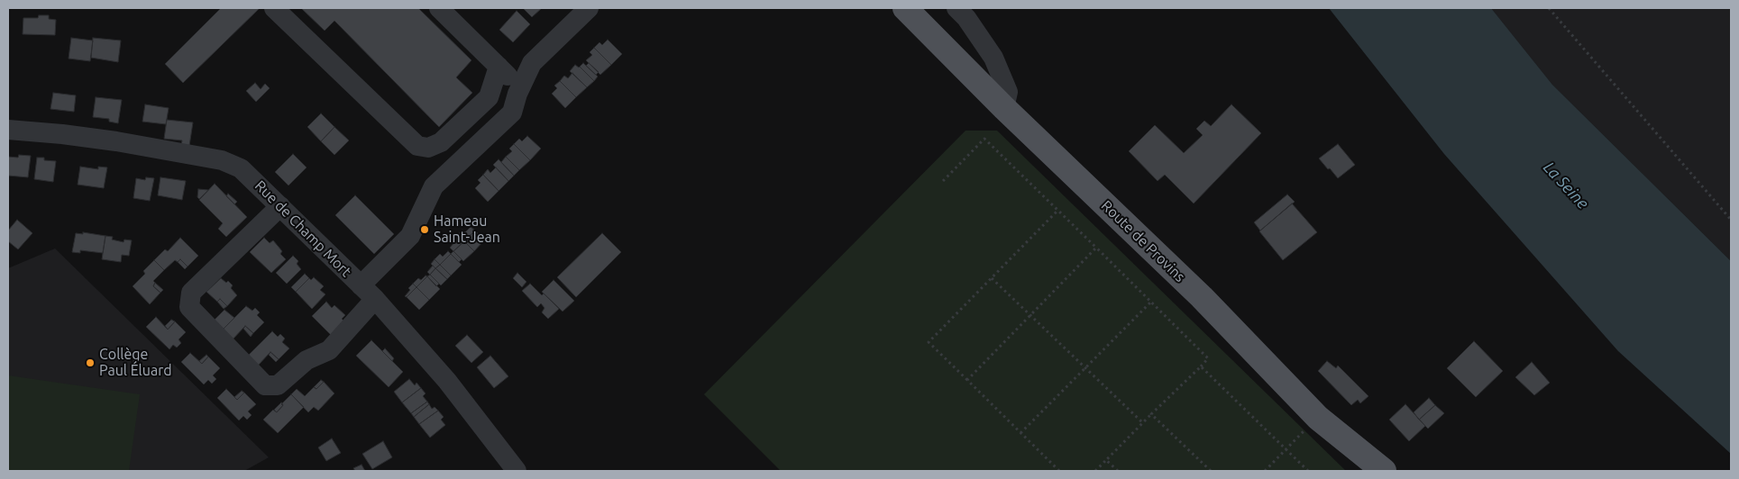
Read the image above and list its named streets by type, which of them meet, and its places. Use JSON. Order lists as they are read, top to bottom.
{
  "streets": {
    "main road": ["Route de Provins"],
    "street": ["Rue de Champ Mort"]
  },
  "water": ["La Seine"],
  "places": ["Hameau Saint-Jean", "Collège Paul Éluard"]
}
